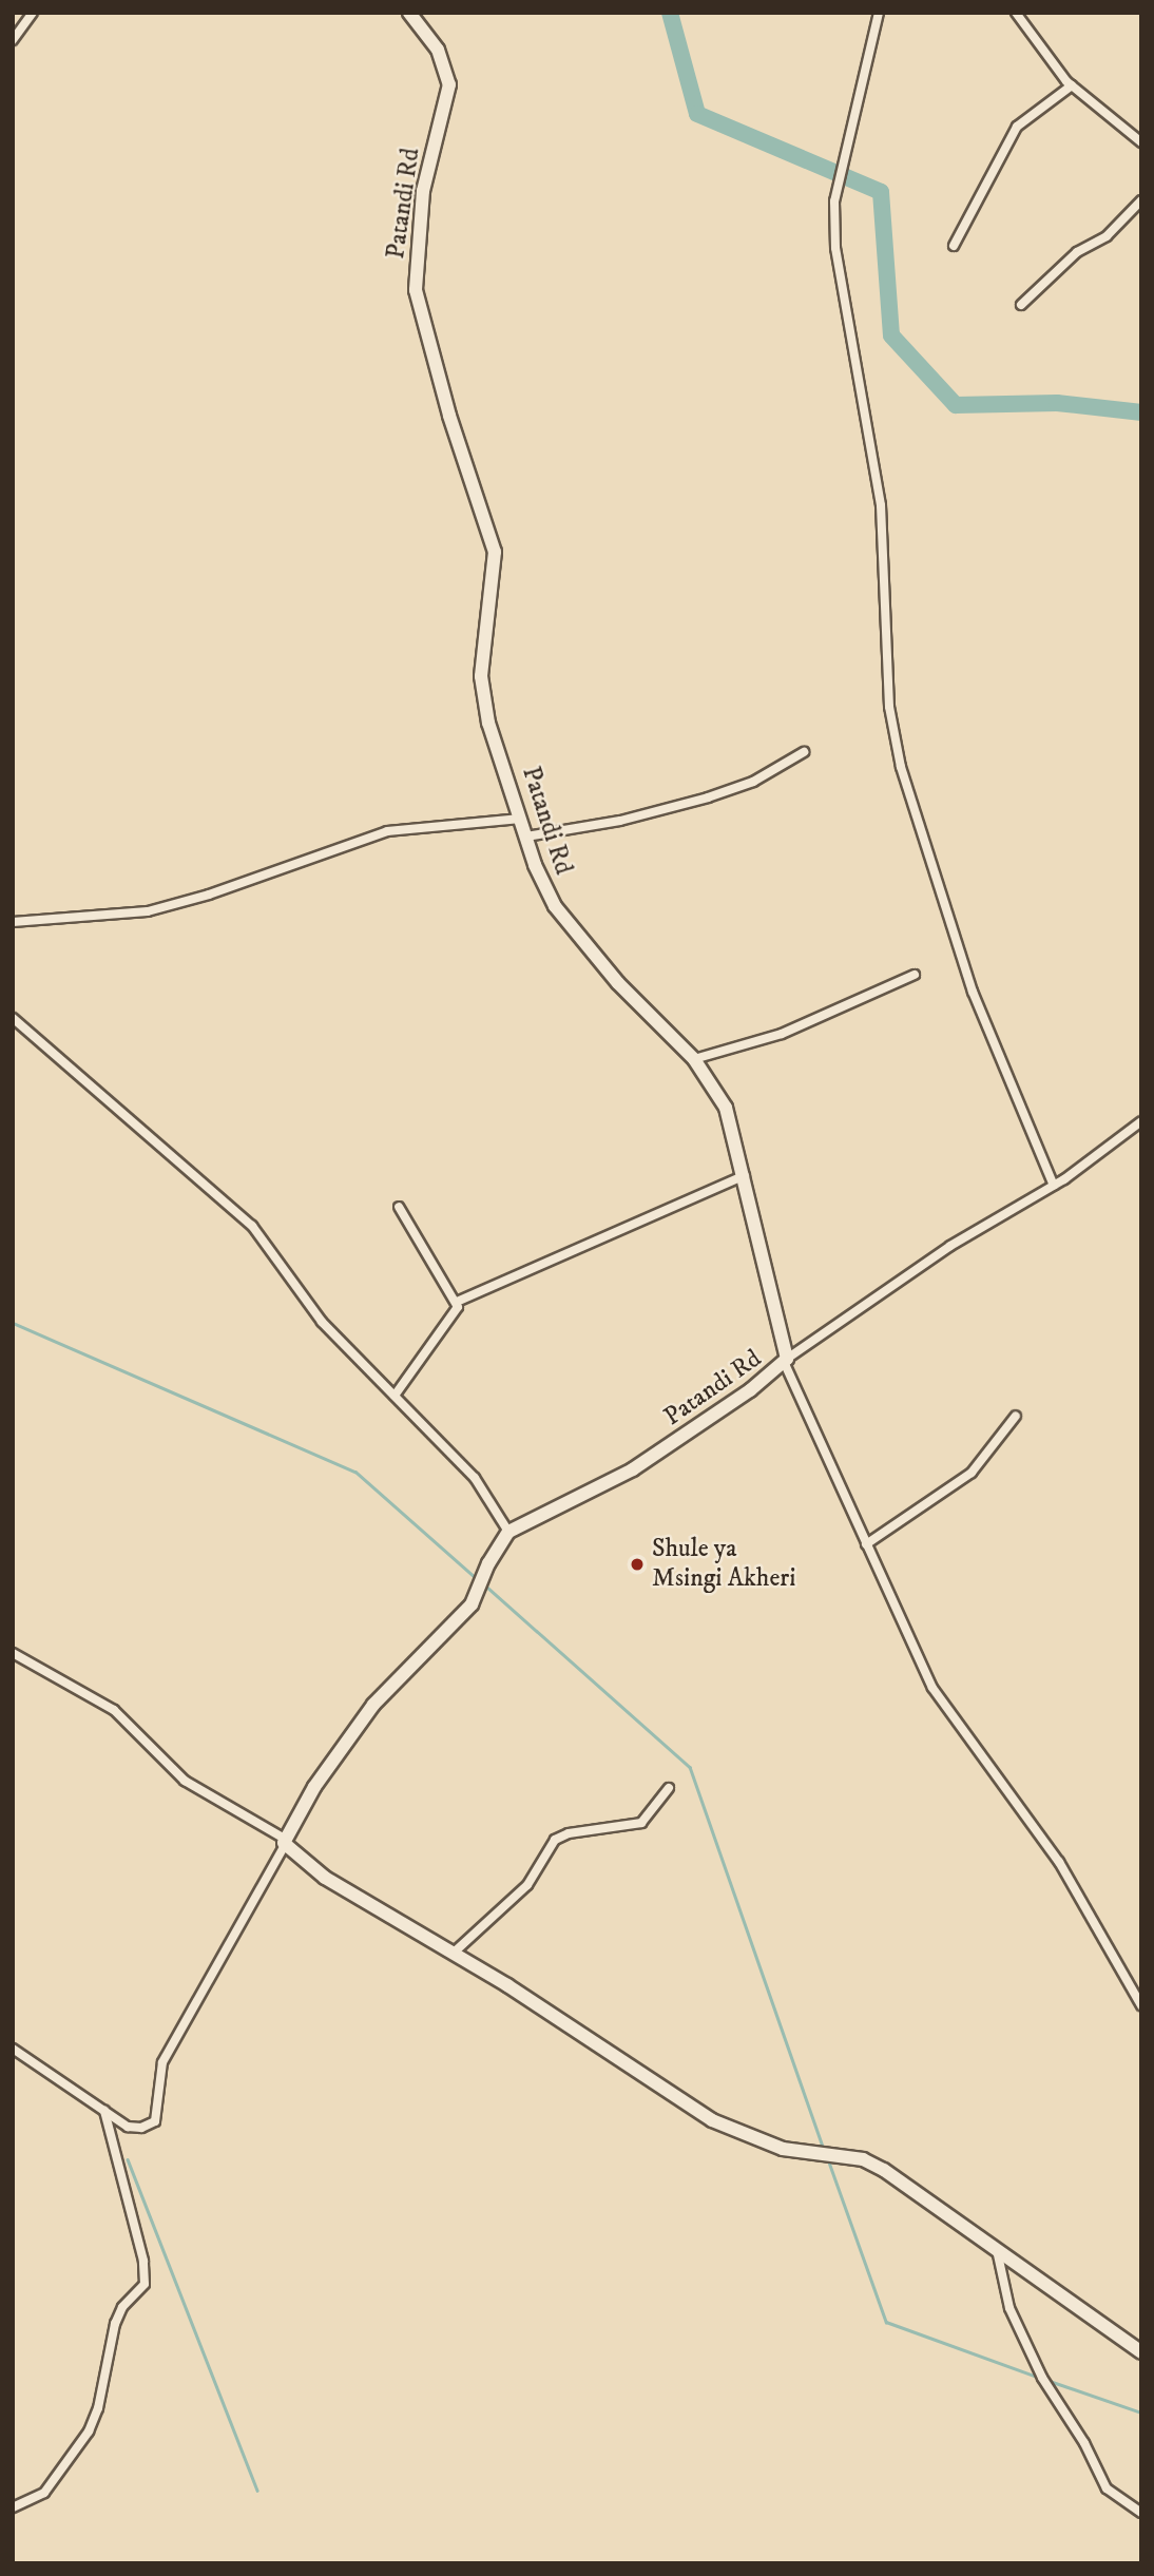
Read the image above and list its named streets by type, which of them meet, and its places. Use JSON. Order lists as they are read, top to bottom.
{
  "streets": {
    "street": ["Patandi Rd"]
  },
  "places": ["Shule ya Msingi Akheri"]
}
